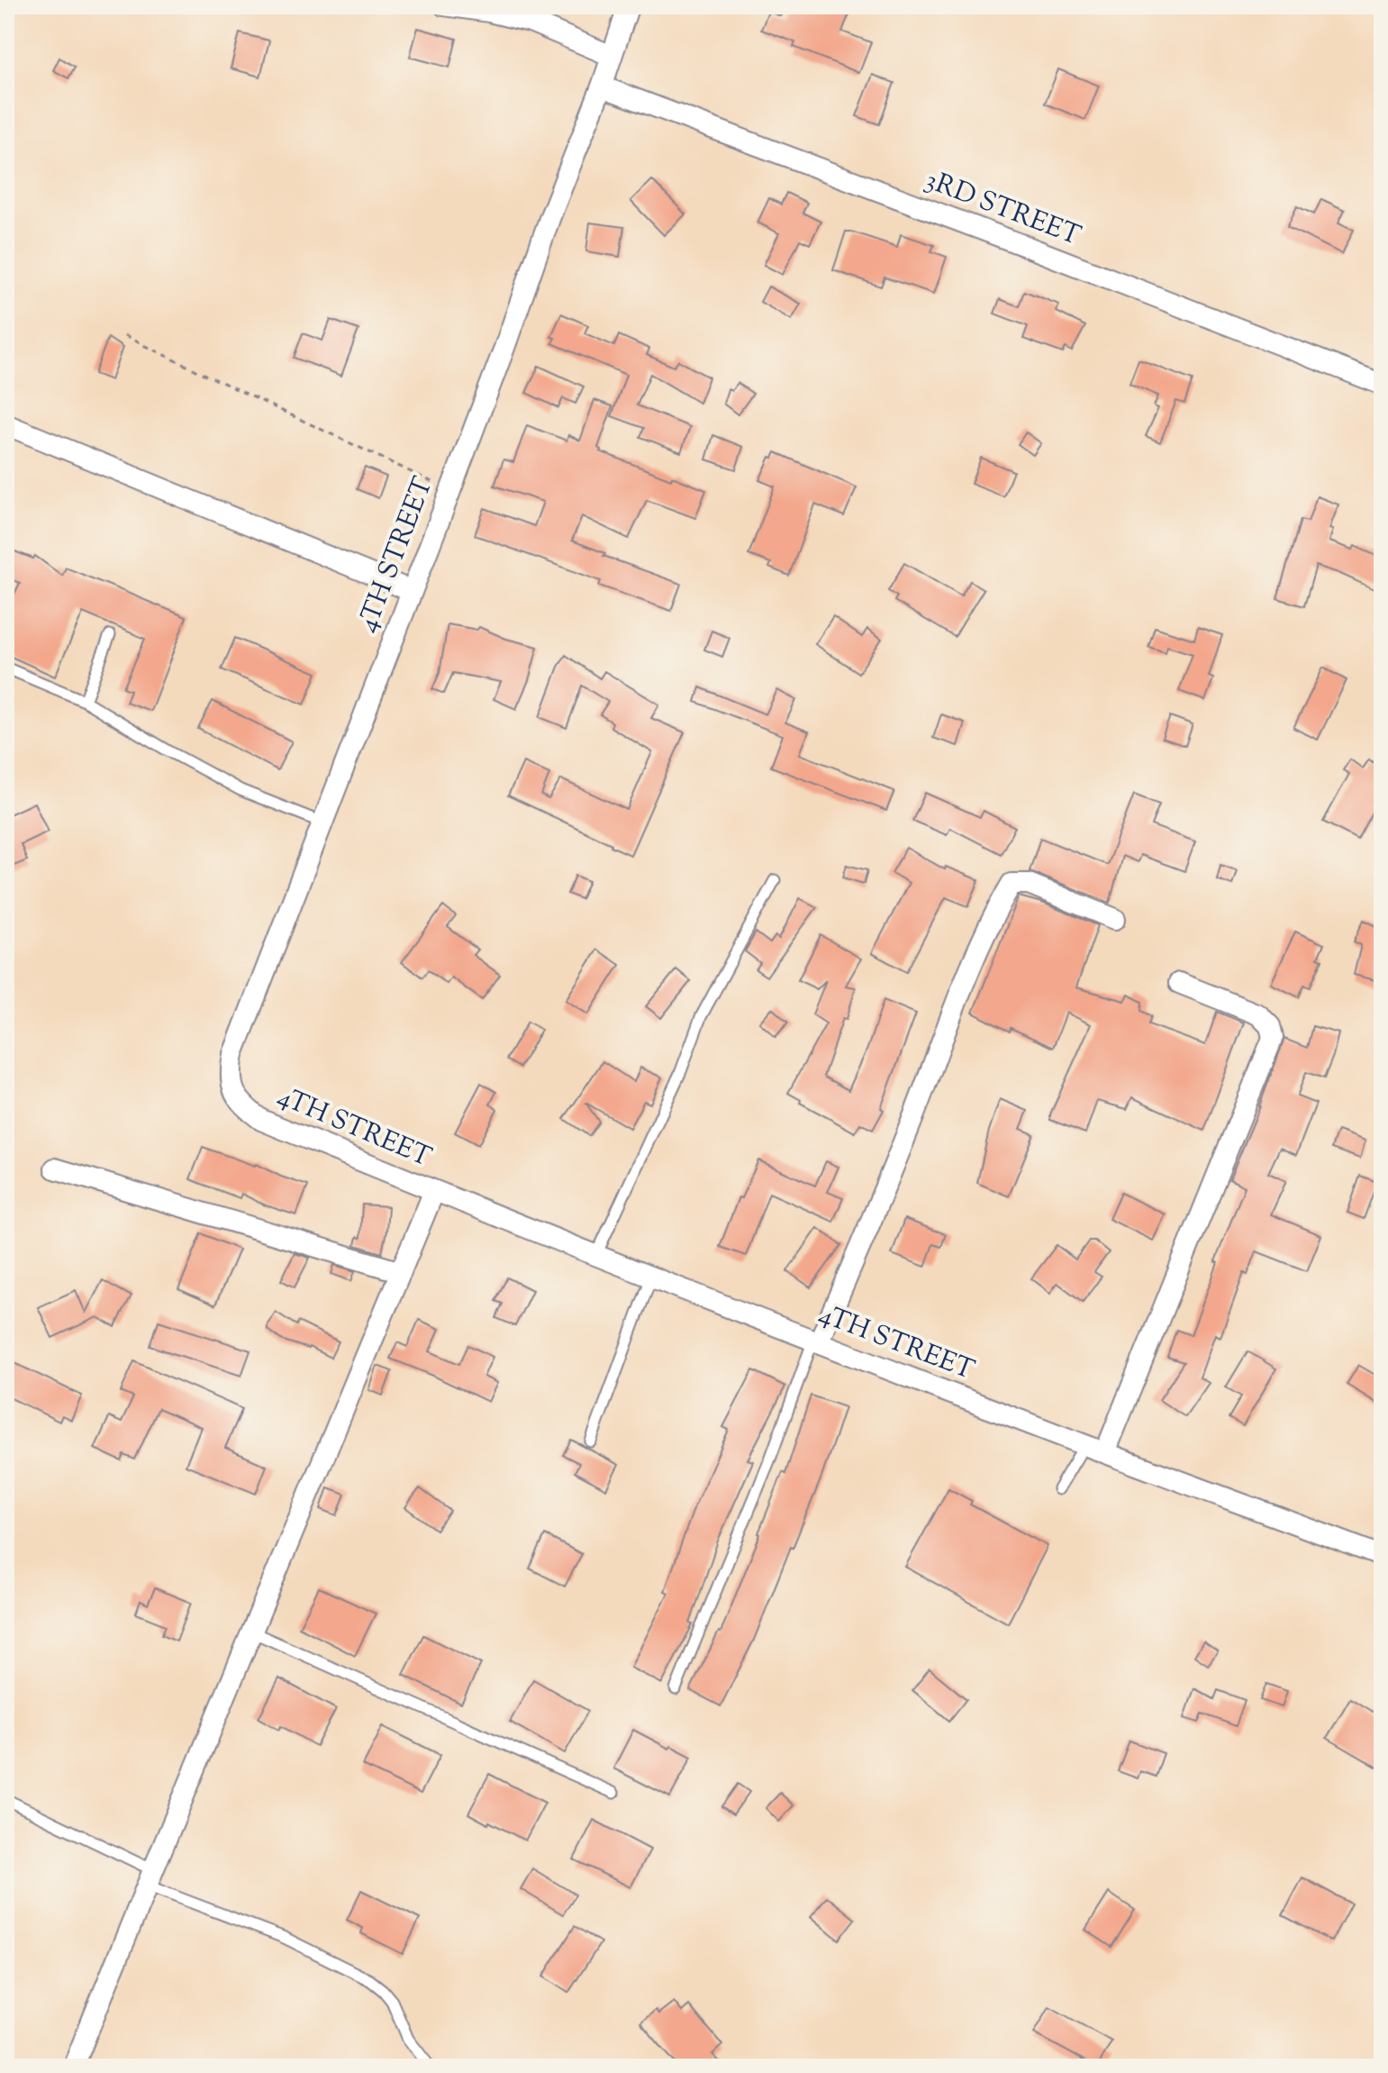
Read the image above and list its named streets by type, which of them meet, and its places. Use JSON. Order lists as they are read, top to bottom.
{
  "streets": {
    "street": ["3RD STREET", "4TH STREET"]
  },
  "crossings": [
    ["3RD STREET", "4TH STREET"]
  ]
}
